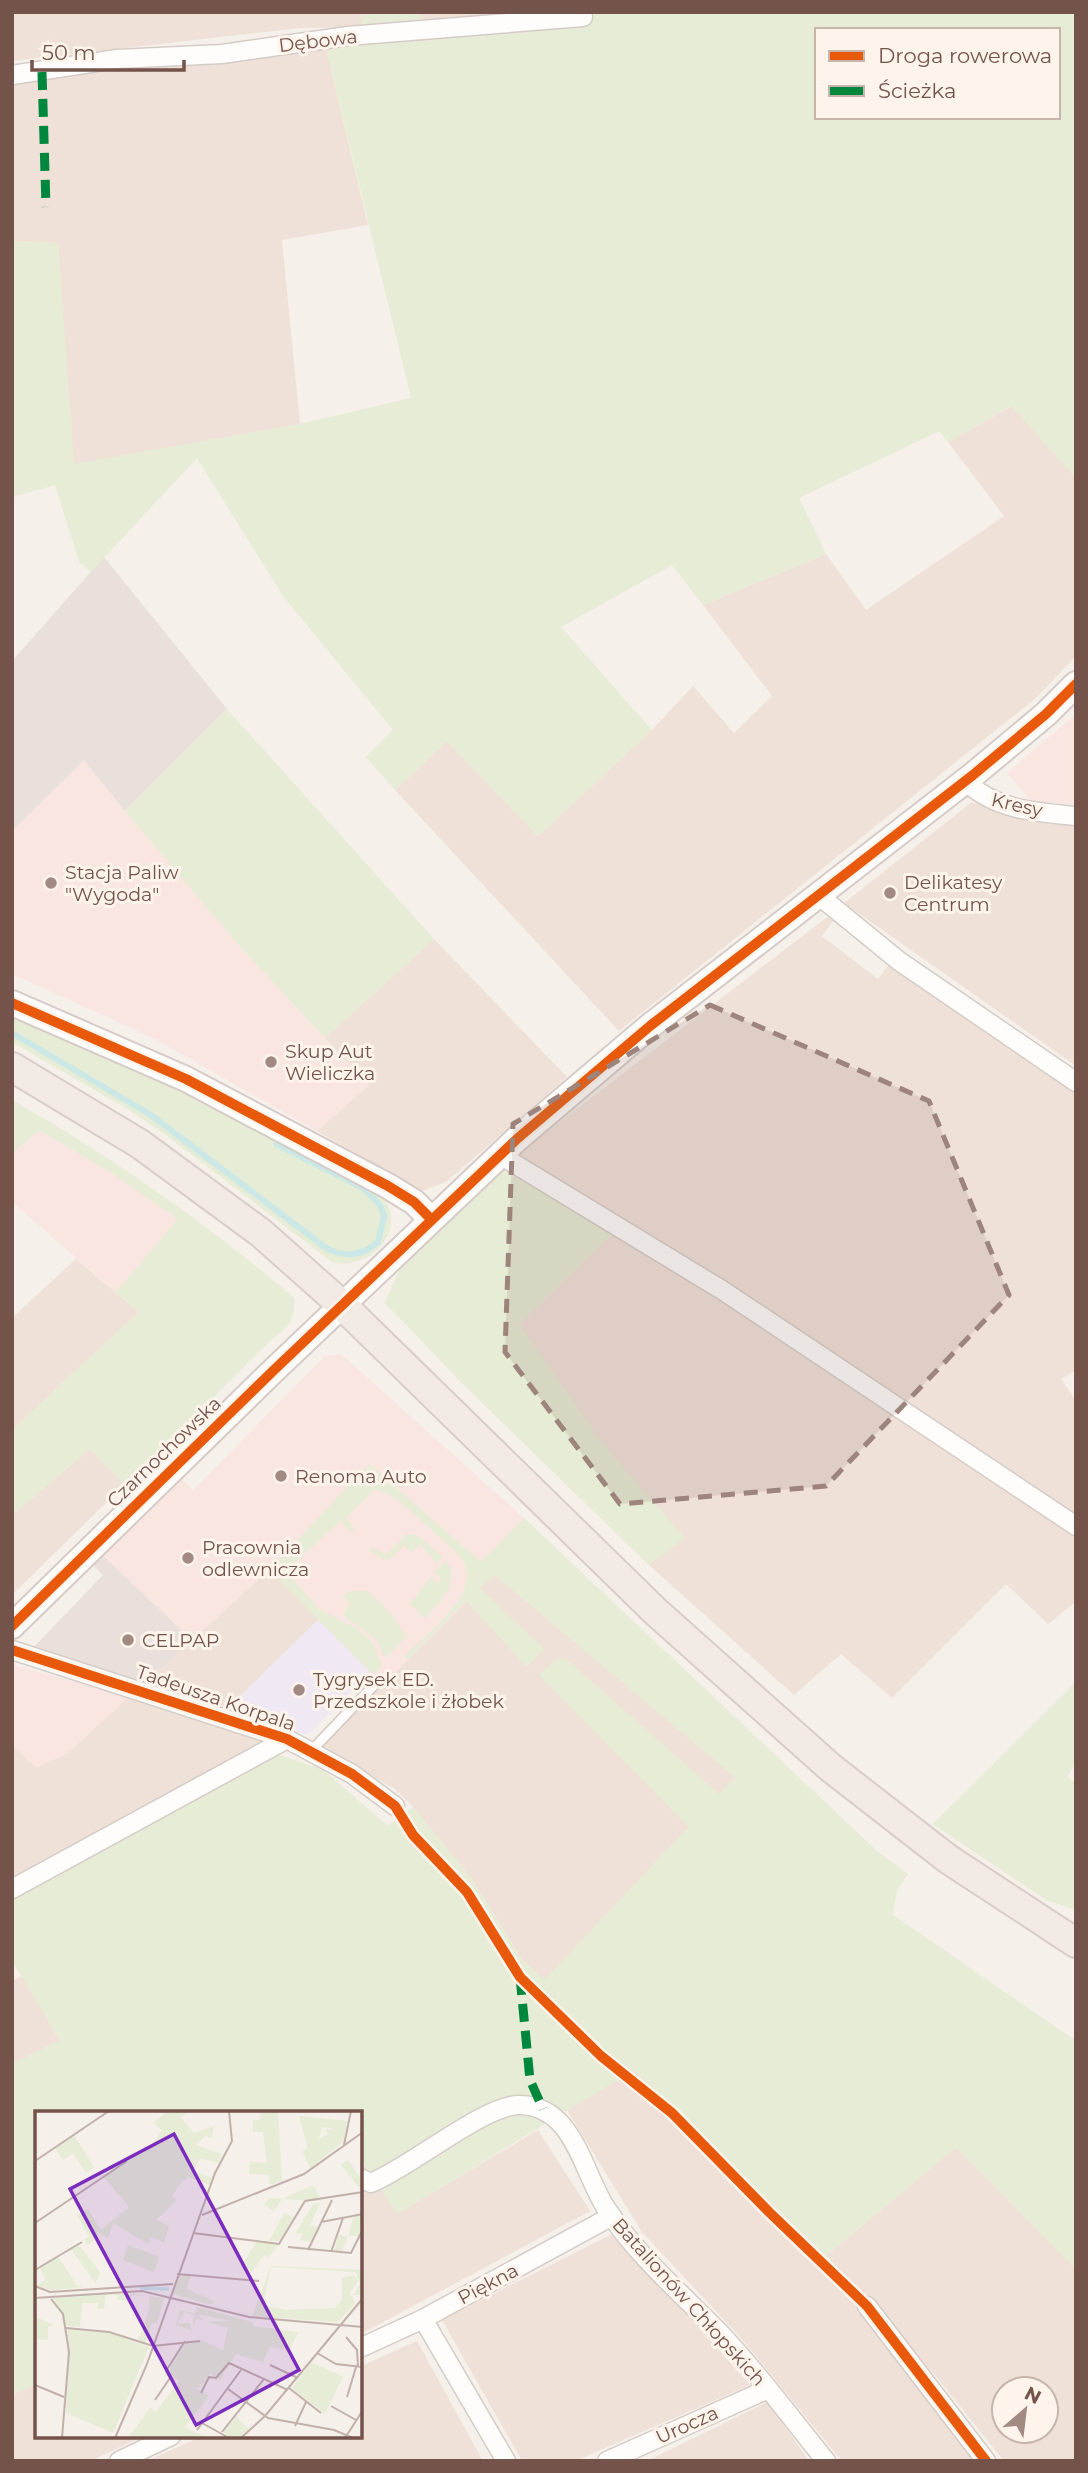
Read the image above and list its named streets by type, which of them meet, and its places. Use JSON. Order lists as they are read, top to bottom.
{
  "streets": {
    "street": [
      "Dębowa",
      "Kresy",
      "Czarnochowska",
      "Tadeusza Korpala",
      "Piękna",
      "Batalionów Chłopskich",
      "Urocza"
    ]
  },
  "crossings": [
    ["Kresy", "Czarnochowska"],
    ["Piękna", "Batalionów Chłopskich"],
    ["Batalionów Chłopskich", "Urocza"]
  ],
  "places": [
    "Stacja Paliw \"Wygoda\"",
    "Delikatesy Centrum",
    "Skup Aut Wieliczka",
    "Renoma Auto",
    "Pracownia odlewnicza",
    "CELPAP",
    "Tygrysek ED. Przedszkole i żłobek"
  ],
  "legend": ["Droga rowerowa", "Ścieżka"],
  "scale_bar": "50 m",
  "north": "top right"
}
